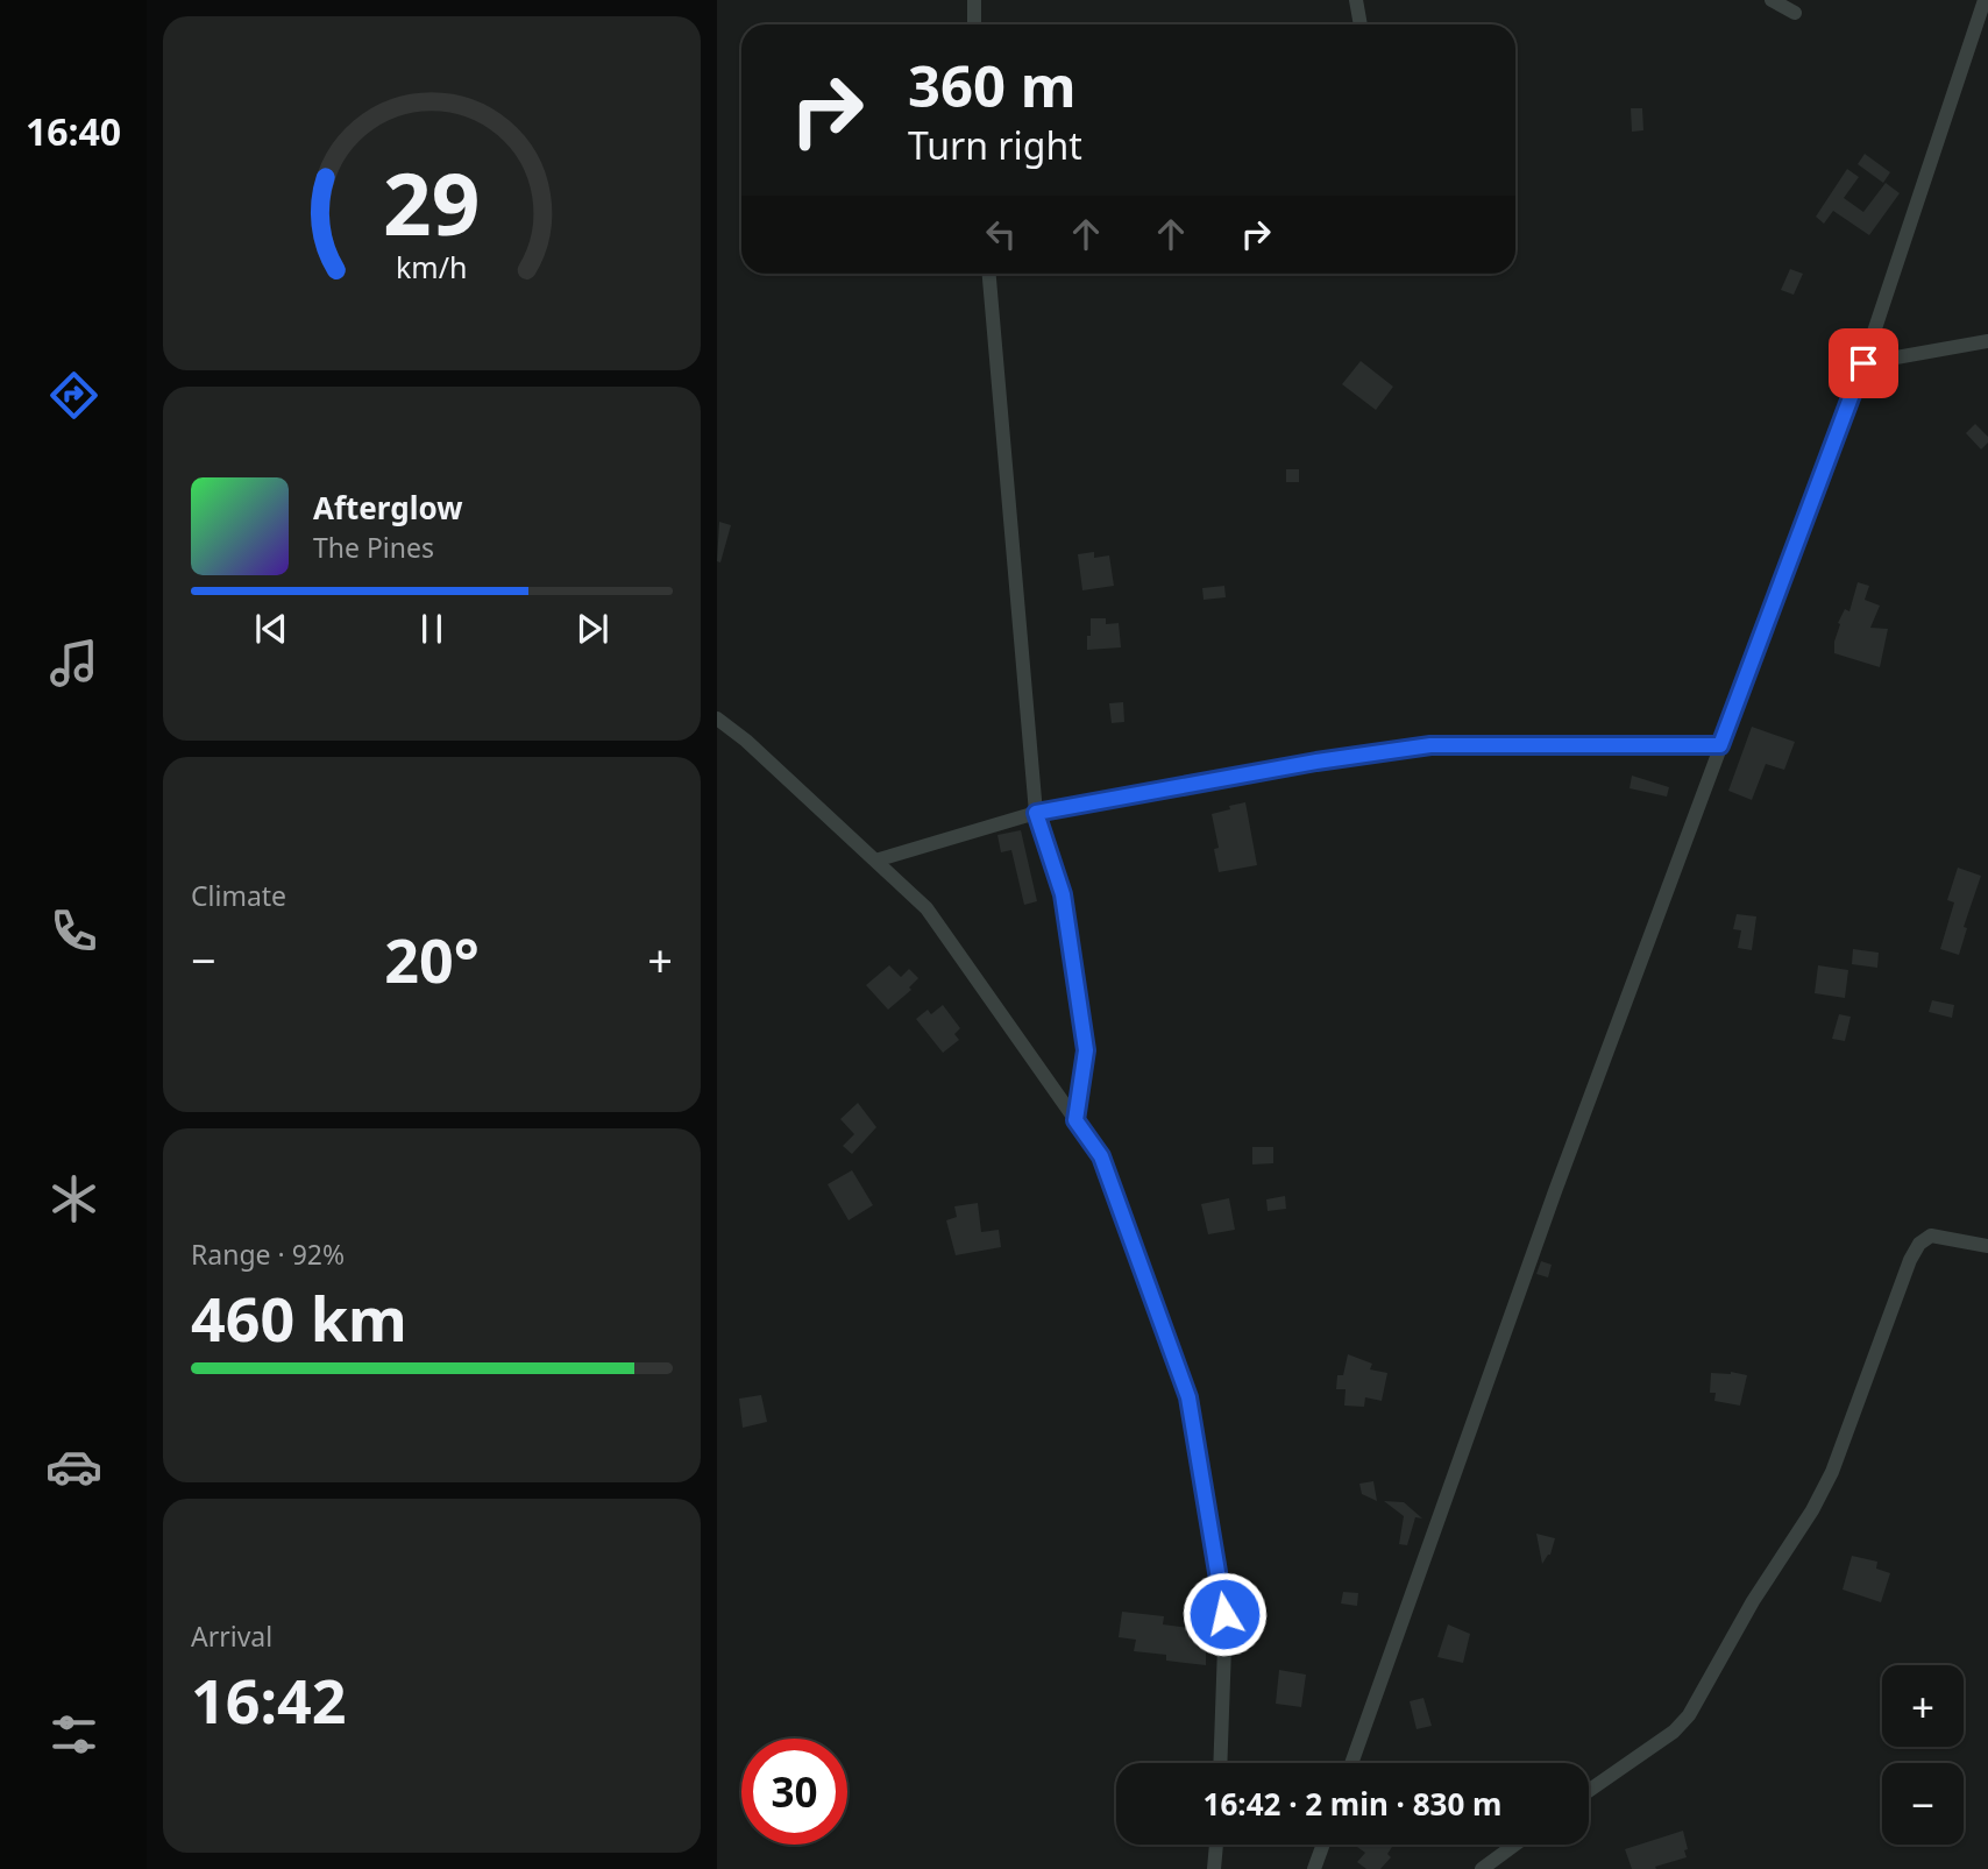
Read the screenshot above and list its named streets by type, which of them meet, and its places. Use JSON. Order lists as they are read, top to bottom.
{
  "page": {
    "tabs": "16:40",
    "turn": ["360 m", "Turn right"],
    "song": ["Afterglow", "The Pines"],
    "tile": [
      "Climate",
      ["Range · 92%", "460 km"],
      ["Arrival", "16:42"]
    ],
    "heat": ["−", "20°", "+"],
    "map_buttons": ["+", "−"],
    "limit": "30",
    "trip": "16:42 · 2 min · 830 m",
    "gauge": ["29", "km/h"]
  }
}
